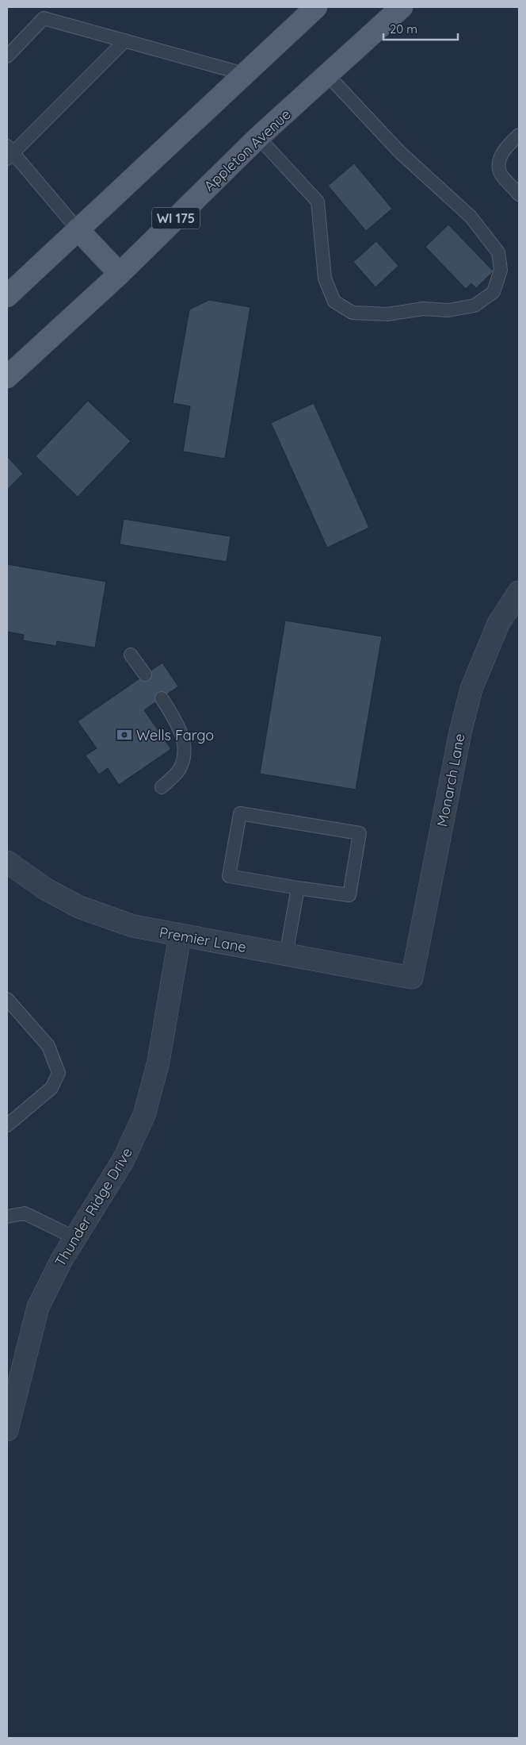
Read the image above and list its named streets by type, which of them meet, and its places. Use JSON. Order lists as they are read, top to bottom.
{
  "streets": {
    "main road": ["Appleton Avenue", "WI 175"],
    "street": ["Monarch Lane", "Premier Lane", "Thunder Ridge Drive"]
  },
  "crossings": [
    ["Monarch Lane", "Premier Lane"],
    ["Premier Lane", "Thunder Ridge Drive"]
  ],
  "places": {
    "bank": ["Wells Fargo"]
  },
  "scale_bar": "20 m"
}
